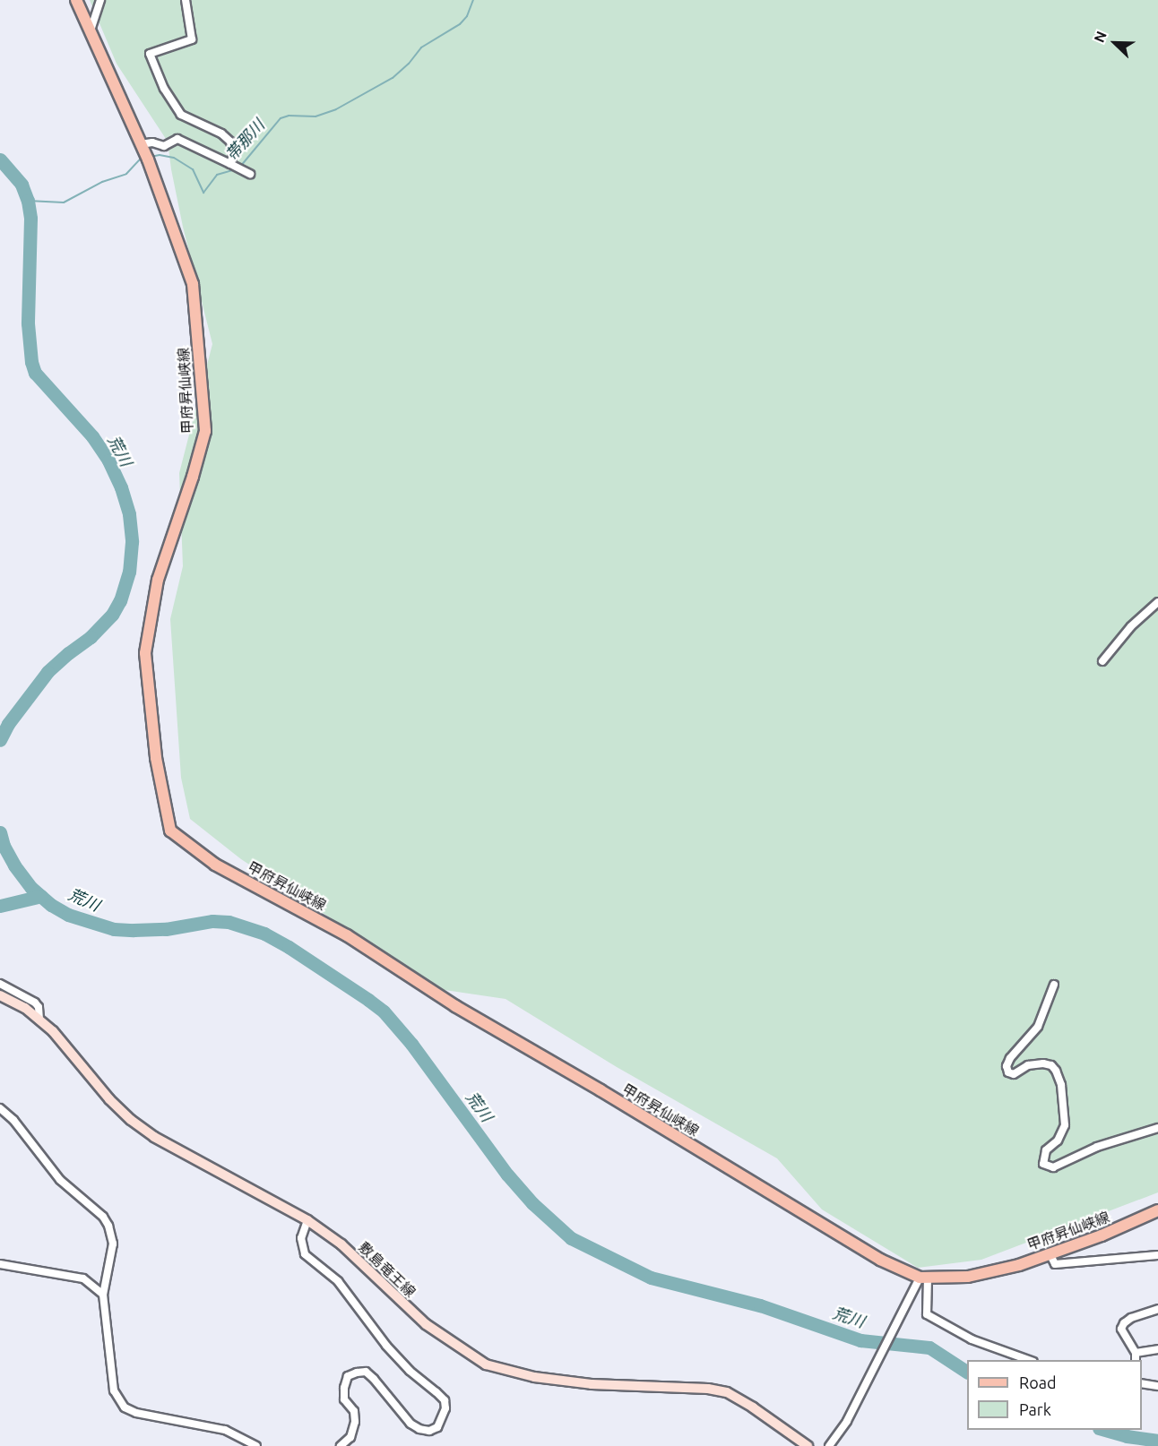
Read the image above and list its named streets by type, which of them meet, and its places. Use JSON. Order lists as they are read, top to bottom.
{
  "streets": {
    "main road": ["甲府昇仙峡線", "敷島竜王線"]
  },
  "water": ["帯那川", "荒川"],
  "legend": ["Road", "Park"],
  "north": "top left"
}
